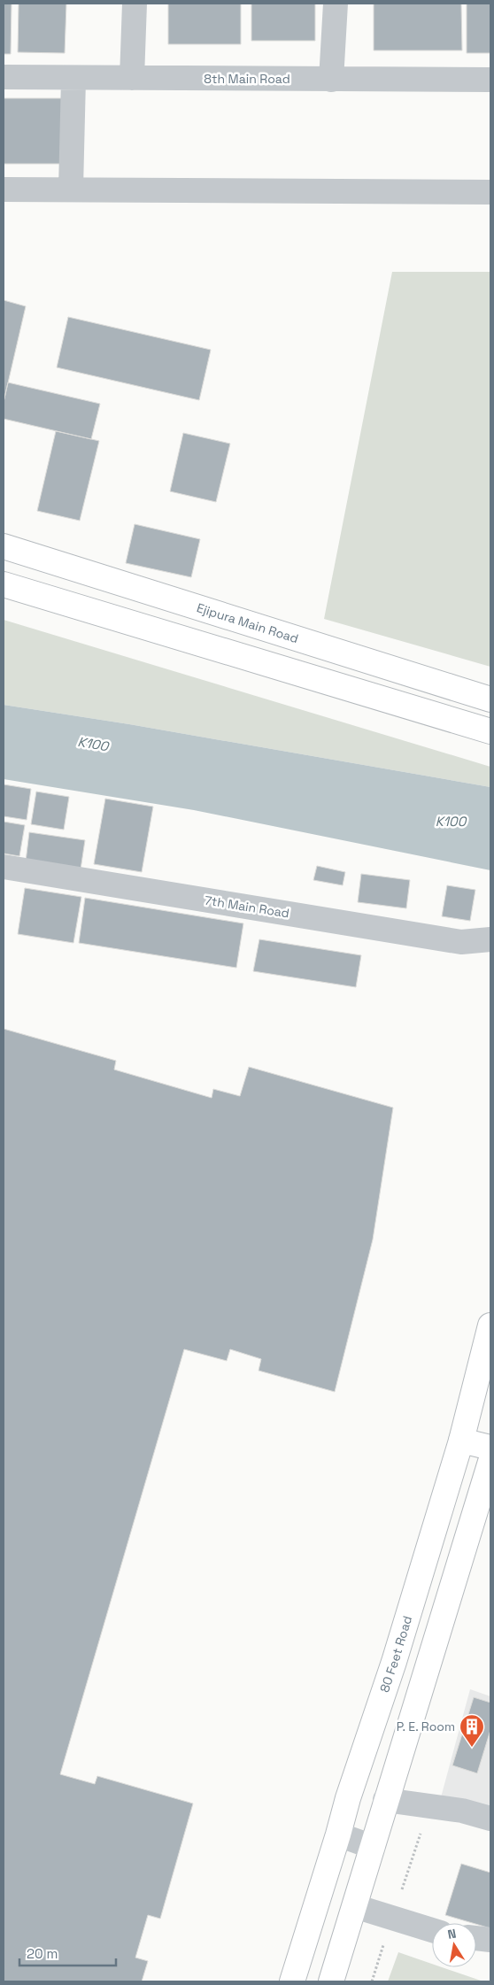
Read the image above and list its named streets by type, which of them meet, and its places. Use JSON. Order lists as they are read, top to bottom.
{
  "streets": {
    "main road": ["Ejipura Main Road", "80 Feet Road"],
    "street": ["8th Main Road", "7th Main Road"]
  },
  "water": ["K100"],
  "places": {
    "building": ["P. E. Room"]
  },
  "scale_bar": "20 m",
  "north": "top"
}
